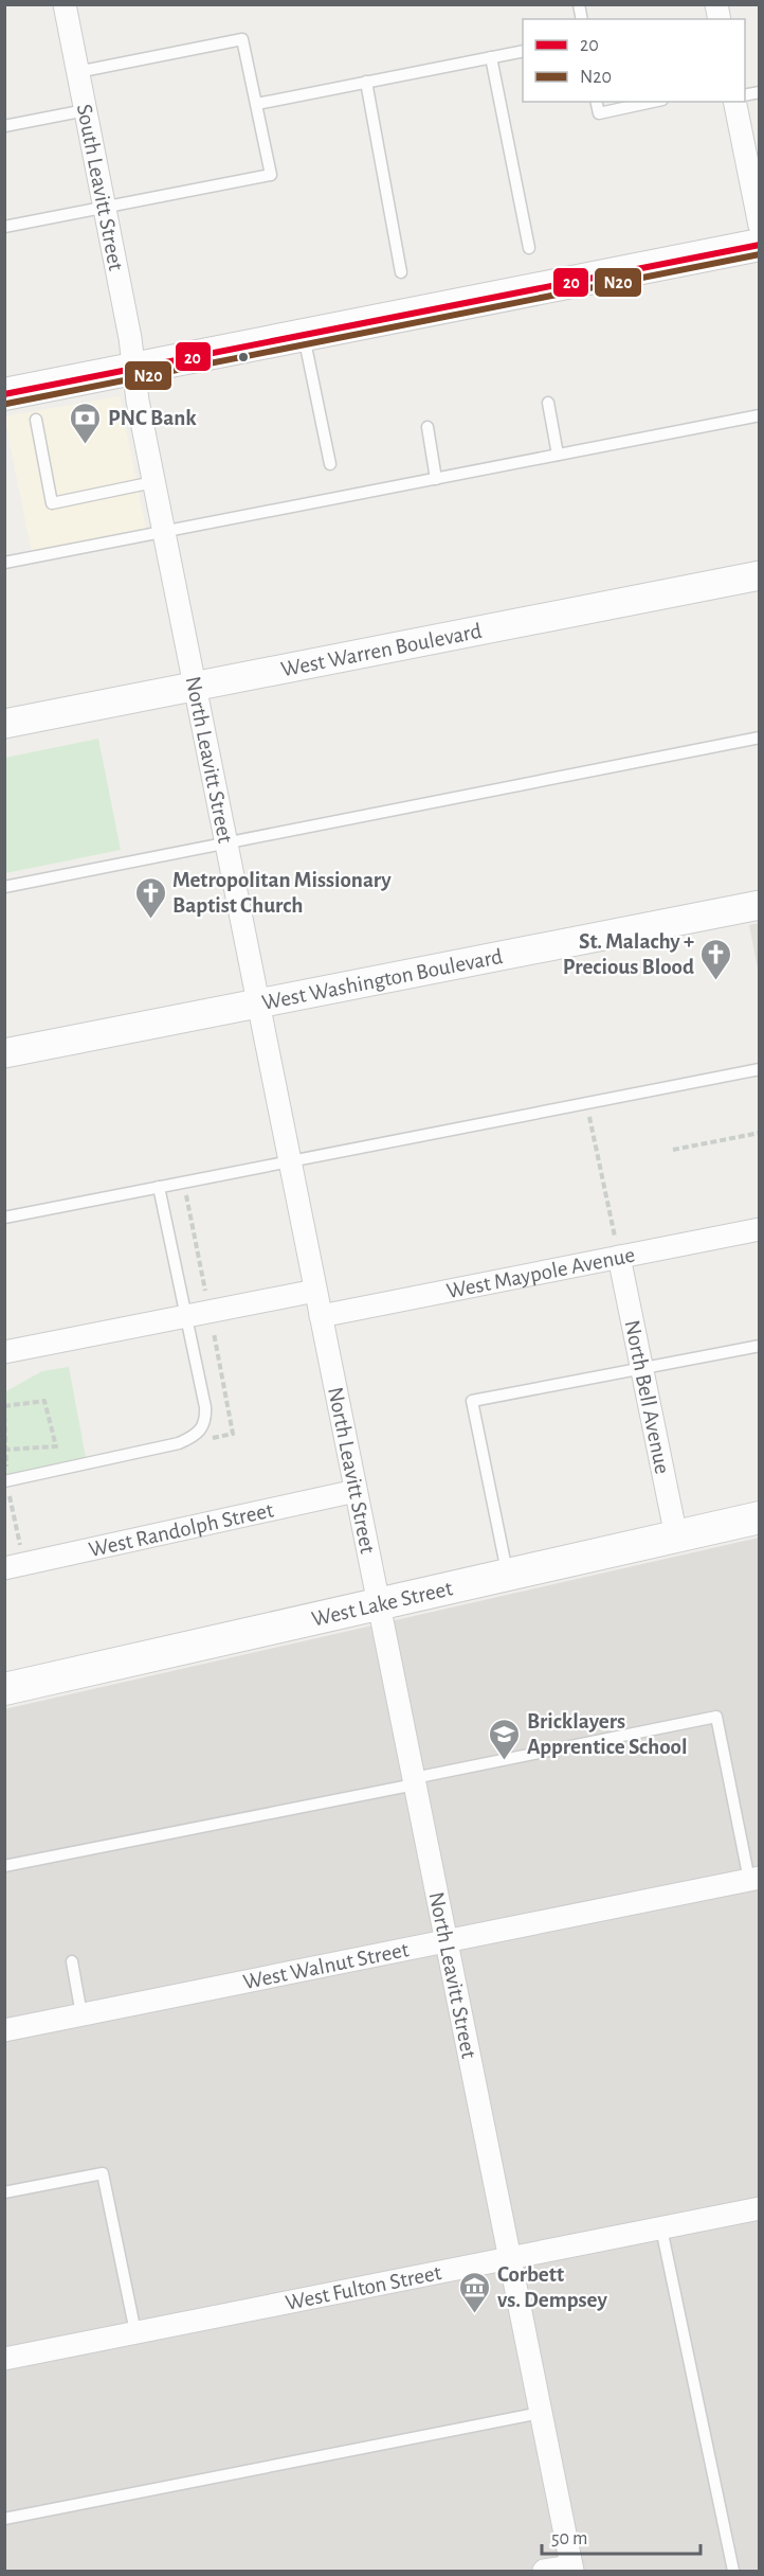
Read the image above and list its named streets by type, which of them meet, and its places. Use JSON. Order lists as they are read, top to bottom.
{
  "streets": {
    "main road": ["West Lake Street"],
    "street": [
      "South Leavitt Street",
      "West Warren Boulevard",
      "North Leavitt Street",
      "West Washington Boulevard",
      "West Maypole Avenue",
      "North Bell Avenue",
      "West Randolph Street",
      "West Walnut Street",
      "West Fulton Street"
    ]
  },
  "crossings": [
    ["South Leavitt Street", "North Leavitt Street"],
    ["West Warren Boulevard", "North Leavitt Street"],
    ["North Leavitt Street", "West Washington Boulevard"],
    ["North Leavitt Street", "West Maypole Avenue"],
    ["North Leavitt Street", "West Randolph Street"],
    ["North Leavitt Street", "West Lake Street"],
    ["North Leavitt Street", "West Walnut Street"],
    ["North Leavitt Street", "West Fulton Street"],
    ["West Maypole Avenue", "North Bell Avenue"],
    ["North Bell Avenue", "West Lake Street"]
  ],
  "places": {
    "bank": ["PNC Bank"],
    "church": ["Metropolitan Missionary Baptist Church", "St. Malachy + Precious Blood"],
    "school or university": ["Bricklayers Apprentice School"],
    "museum": ["Corbett vs. Dempsey"]
  },
  "lines": ["transit line 20", "transit line N20"],
  "legend": ["20", "N20"],
  "scale_bar": "50 m"
}
